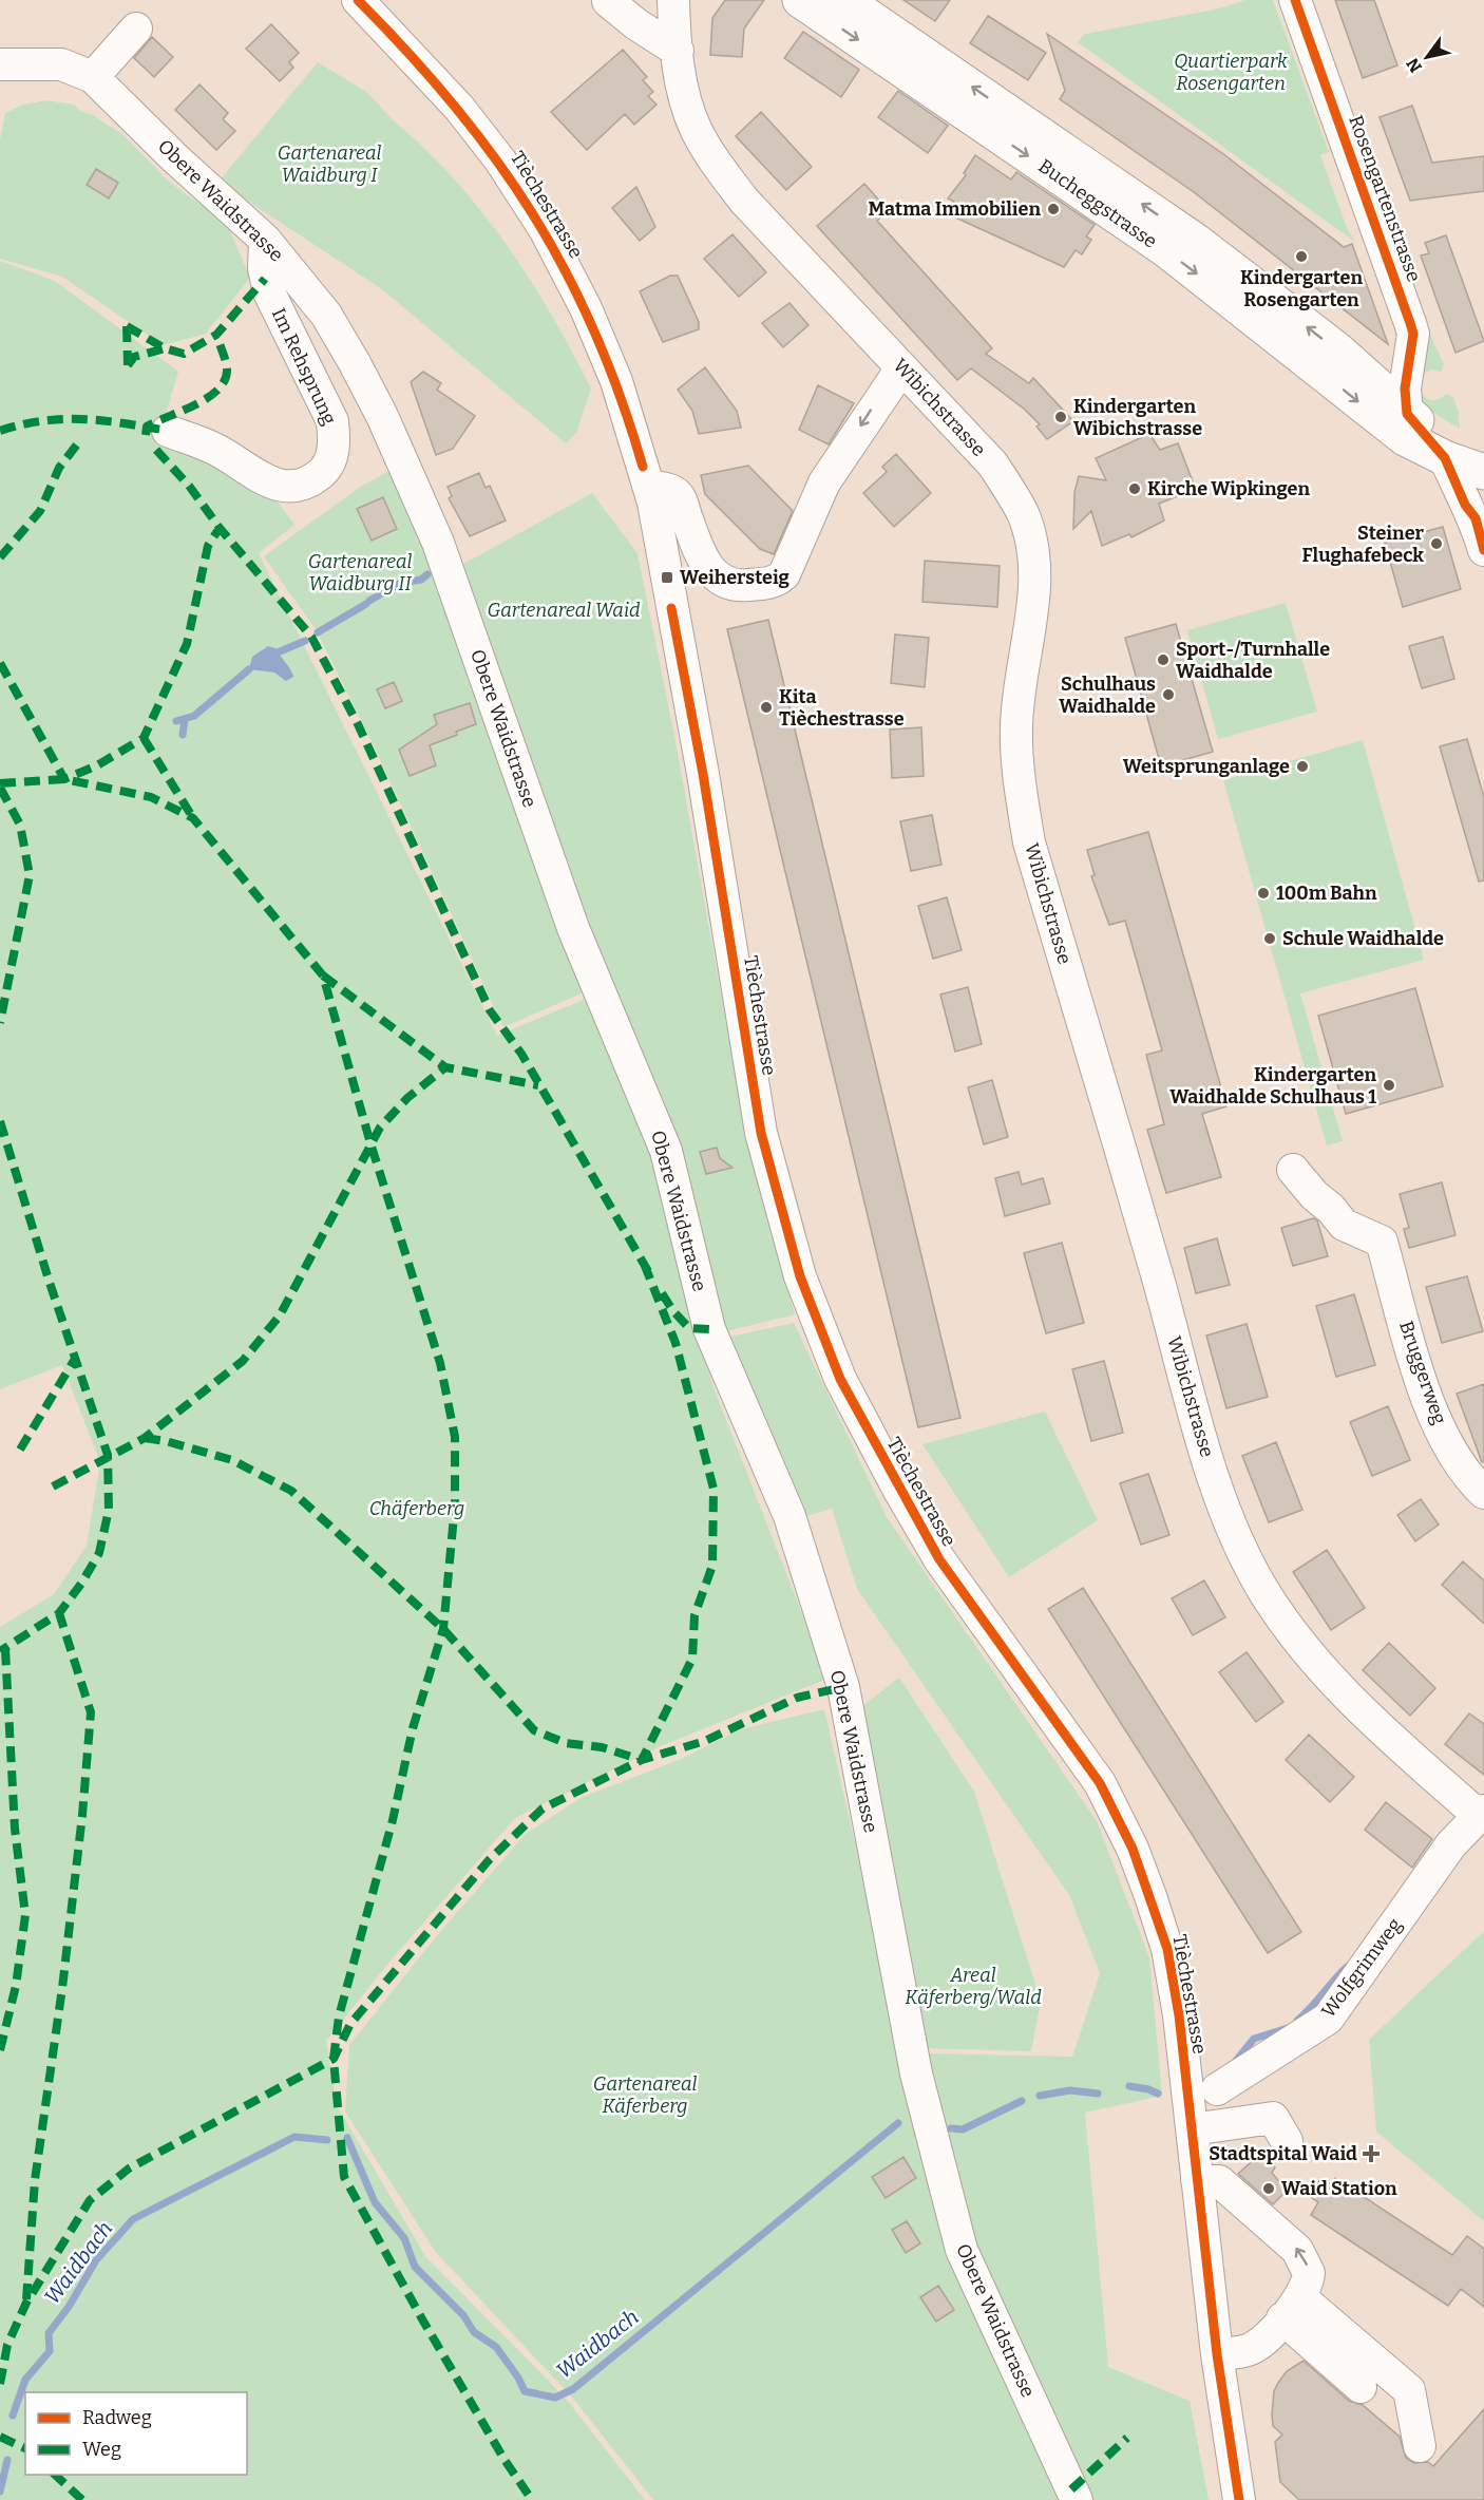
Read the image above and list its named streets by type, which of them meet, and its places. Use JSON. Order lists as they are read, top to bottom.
{
  "streets": {
    "main road": ["Bucheggstrasse"],
    "street": [
      "Rosengartenstrasse",
      "Obere Waidstrasse",
      "Tièchestrasse",
      "Im Rehsprung",
      "Wibichstrasse",
      "Bruggerweg",
      "Wolfgrimweg"
    ]
  },
  "crossings": [
    ["Rosengartenstrasse", "Bucheggstrasse"],
    ["Obere Waidstrasse", "Im Rehsprung"],
    ["Wibichstrasse", "Wolfgrimweg"]
  ],
  "water": ["Waidbach"],
  "parks": [
    "Quartierpark Rosengarten",
    "Gartenareal Waidburg I",
    "Gartenareal Waidburg II",
    "Gartenareal Waid",
    "Chäferberg",
    "Areal Käferberg/Wald",
    "Gartenareal Käferberg"
  ],
  "places": {
    "other": [
      "Matma Immobilien",
      "Kindergarten Rosengarten",
      "Kindergarten Wibichstrasse",
      "Kirche Wipkingen",
      "Steiner Flughafebeck",
      "Sport-/Turnhalle Waidhalde",
      "Schulhaus Waidhalde",
      "Kita Tièchestrasse",
      "Weitsprunganlage",
      "100m Bahn",
      "Schule Waidhalde",
      "Kindergarten Waidhalde Schulhaus 1",
      "Waid Station"
    ],
    "transit": ["Weihersteig"],
    "health": ["Stadtspital Waid"]
  },
  "legend": ["Radweg", "Weg"],
  "north": "bottom left"
}
